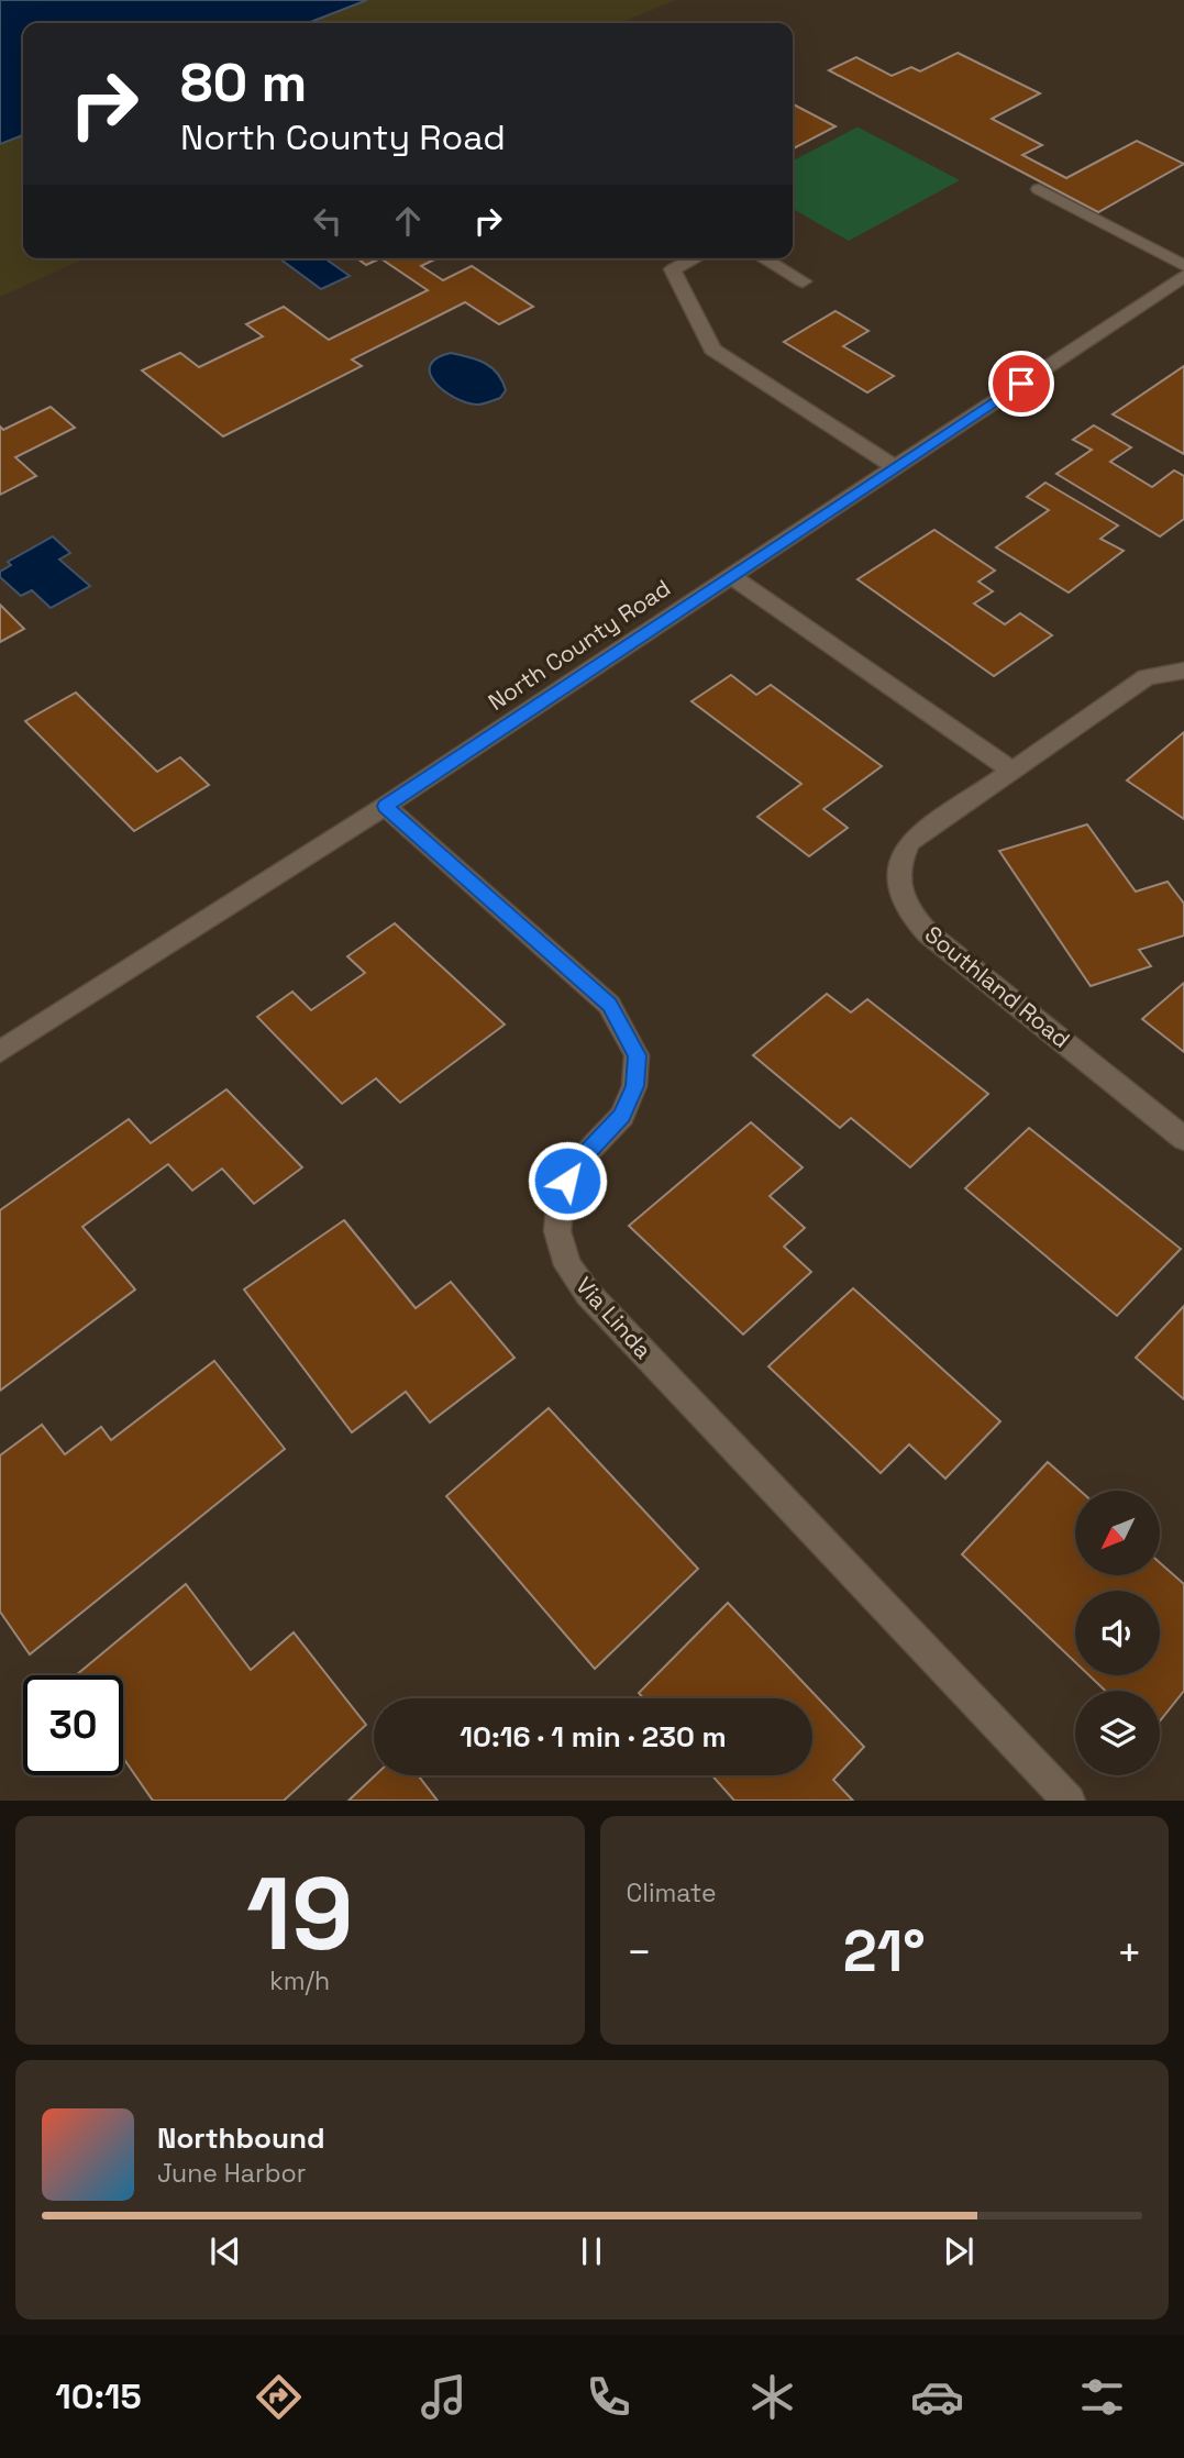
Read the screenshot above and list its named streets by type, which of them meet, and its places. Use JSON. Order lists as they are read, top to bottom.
{
  "streets": {
    "street": ["North County Road", "Southland Road", "Via Linda"]
  },
  "crossings": [
    ["North County Road", "Via Linda"]
  ],
  "north": "bottom left",
  "page": {
    "turn": ["80 m", "North County Road"],
    "limit": "30",
    "trip": "10:16 · 1 min · 230 m",
    "tile": [
      ["19", "km/h"],
      "Climate"
    ],
    "heat": ["−", "21°", "+"],
    "song": ["Northbound", "June Harbor"],
    "tabs": "10:15"
  }
}
